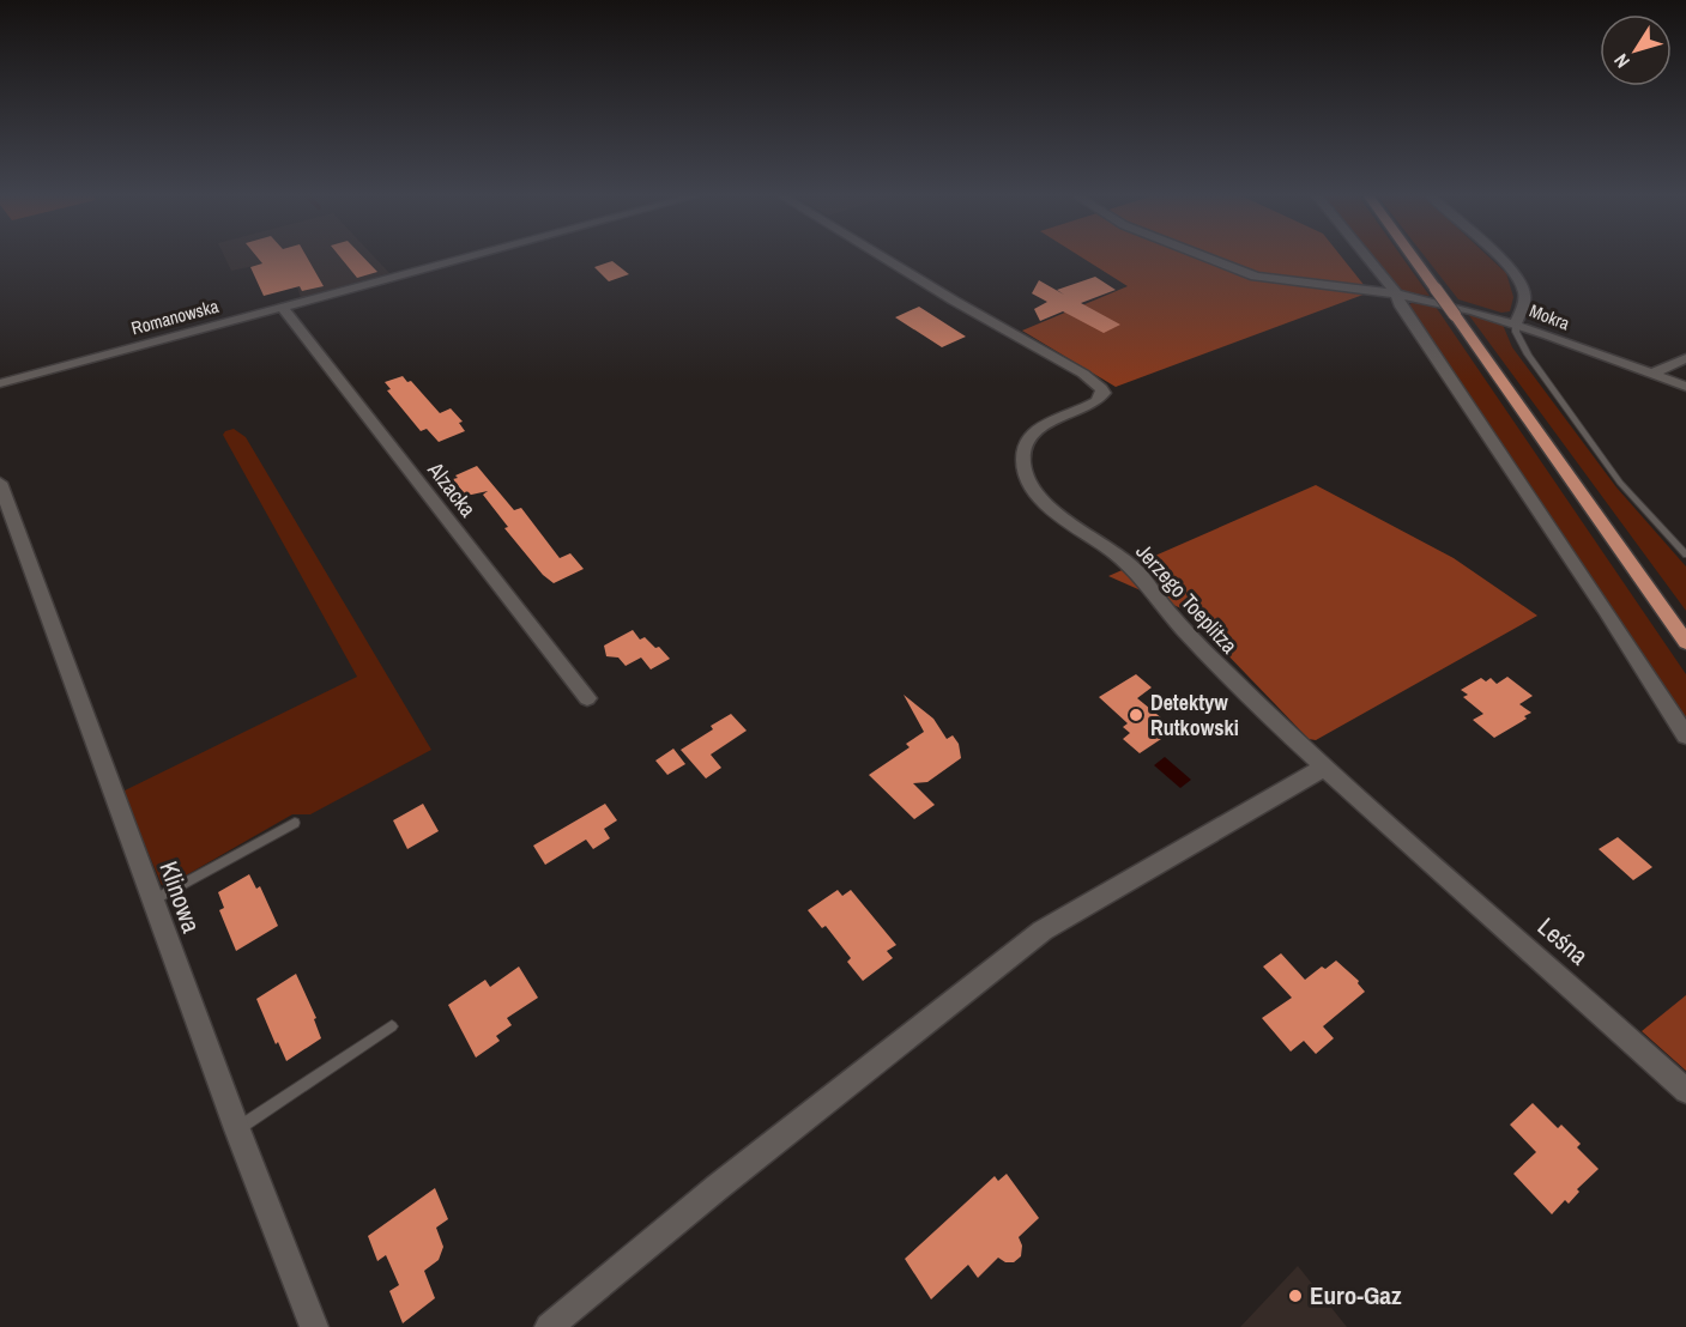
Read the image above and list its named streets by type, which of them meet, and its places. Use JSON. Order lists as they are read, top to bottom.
{
  "streets": {
    "street": [
      "Romanowska",
      "Mokra",
      "Alzacka",
      "Jerzego Toeplitza",
      "Klinowa",
      "Leśna"
    ]
  },
  "crossings": [
    ["Romanowska", "Alzacka"],
    ["Jerzego Toeplitza", "Leśna"]
  ],
  "places": ["Detektyw Rutkowski", "Euro-Gaz"],
  "north": "bottom left"
}
